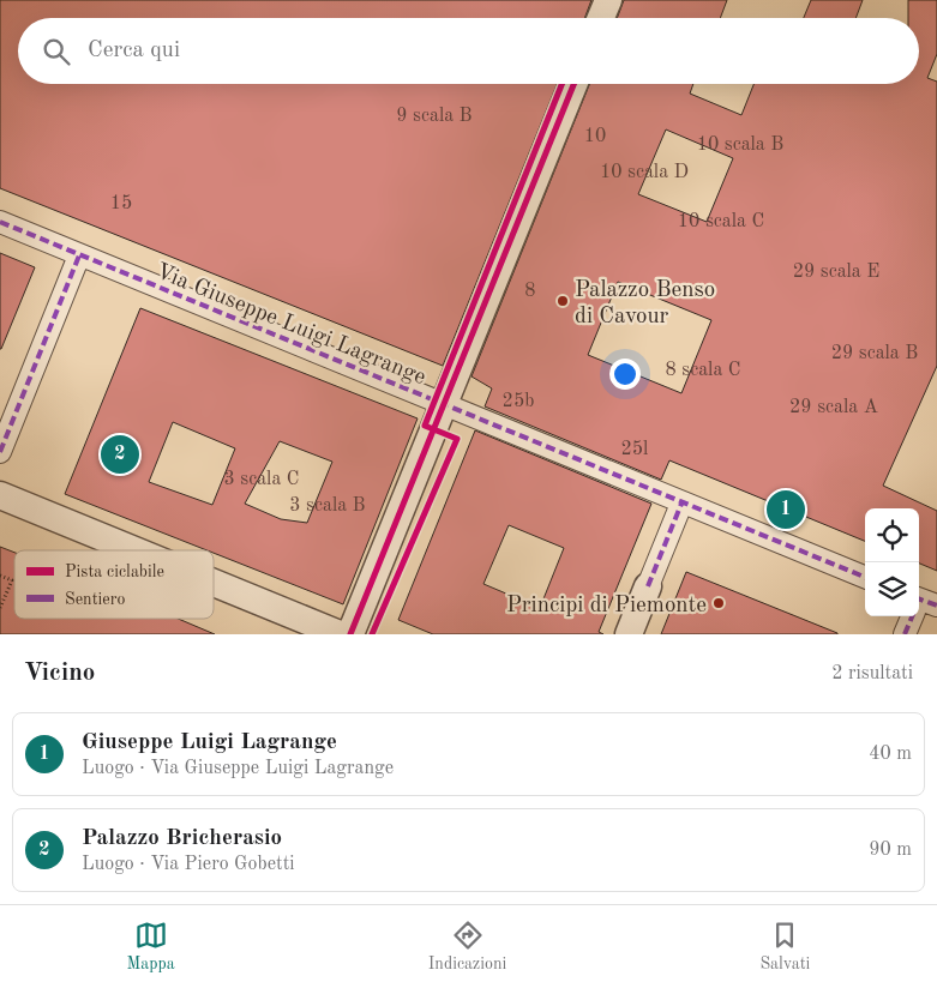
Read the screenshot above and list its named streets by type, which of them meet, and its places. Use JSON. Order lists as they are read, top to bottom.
{
  "streets": {
    "street": ["Via Giuseppe Luigi Lagrange"]
  },
  "places": ["Palazzo Benso di Cavour", "Principi di Piemonte"],
  "house_numbers": [
    "9 scala B",
    "10",
    "10 scala B",
    "10 scala D",
    "15",
    "10 scala C",
    "29 scala E",
    "8",
    "29 scala B",
    "8 scala C",
    "25b",
    "29 scala A",
    "25l",
    "3 scala C",
    "3 scala B"
  ],
  "legend": ["Pista ciclabile", "Sentiero"],
  "page": {
    "search": "Cerca qui",
    "pins": ["2", "1"],
    "heading": ["Vicino", "2 risultati"],
    "list": [
      {
        "mark": "1",
        "name": "Giuseppe Luigi Lagrange",
        "note": "Luogo · Via Giuseppe Luigi Lagrange",
        "value": "40 m"
      },
      {
        "mark": "2",
        "name": "Palazzo Bricherasio",
        "note": "Luogo · Via Piero Gobetti",
        "value": "90 m"
      }
    ],
    "nav": ["Mappa", "Indicazioni", "Salvati"]
  }
}
